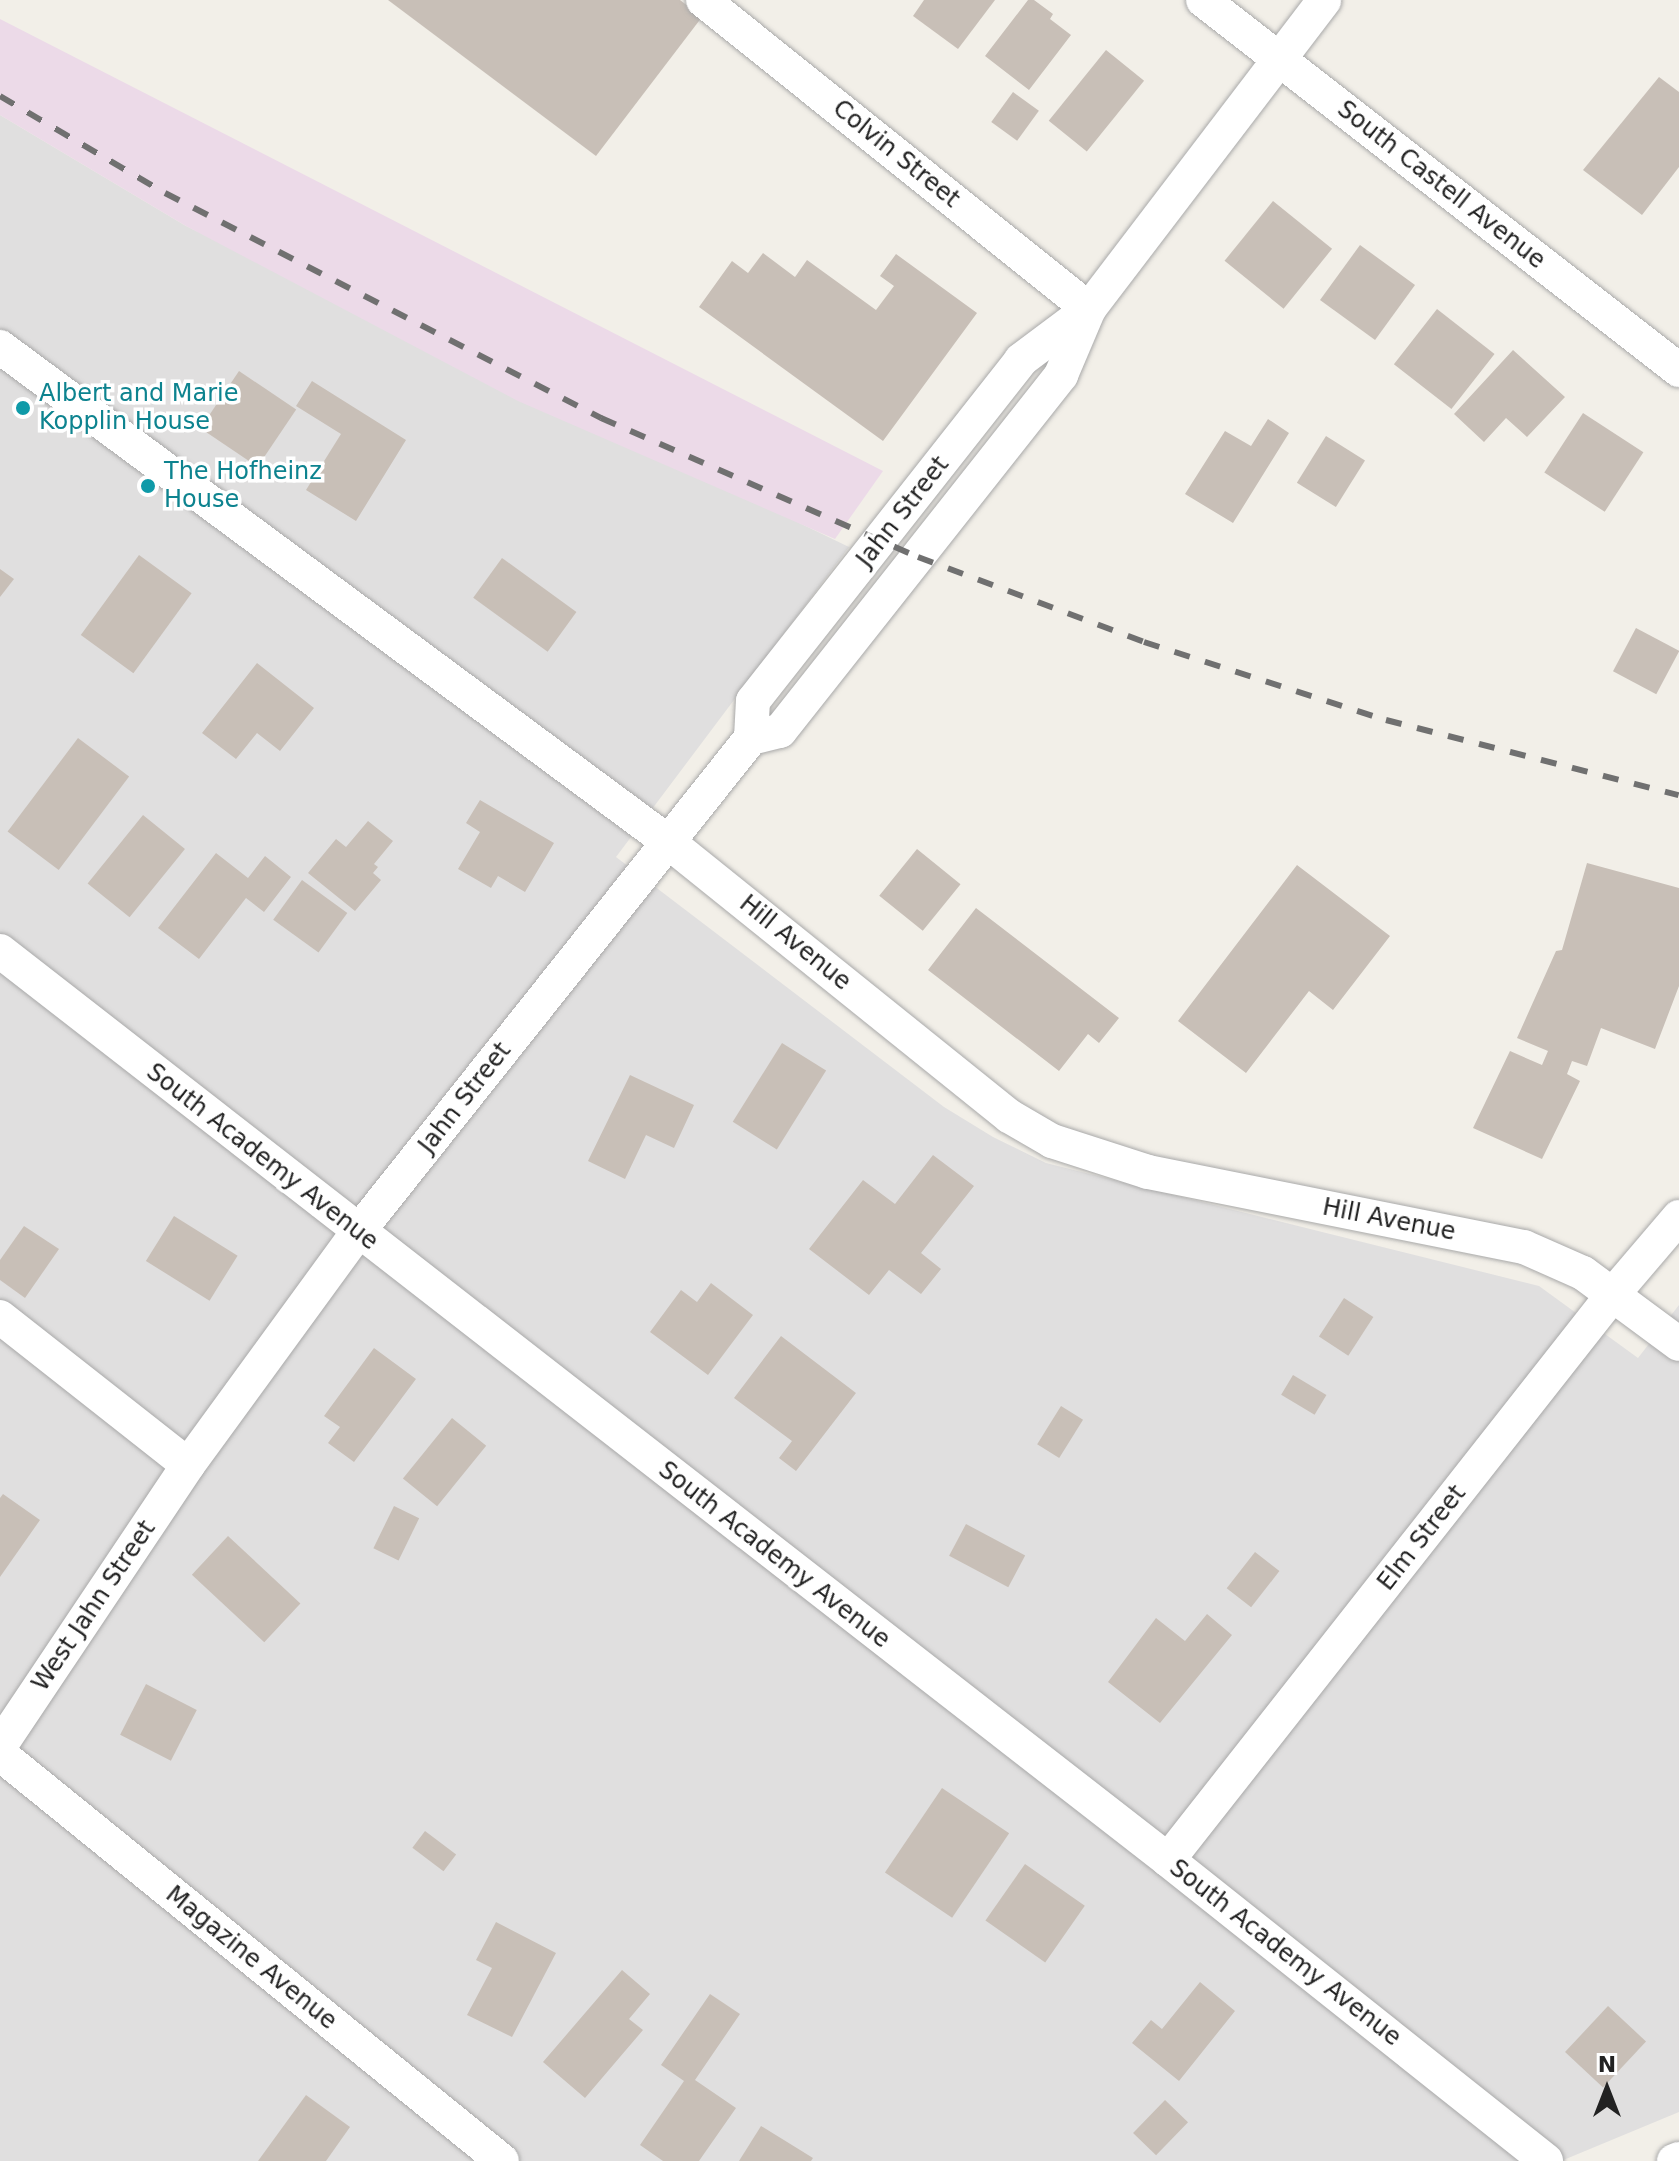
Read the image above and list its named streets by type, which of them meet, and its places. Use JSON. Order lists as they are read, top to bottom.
{
  "streets": {
    "street": [
      "Colvin Street",
      "South Castell Avenue",
      "Jahn Street",
      "Hill Avenue",
      "South Academy Avenue",
      "Elm Street",
      "West Jahn Street",
      "Magazine Avenue"
    ]
  },
  "crossings": [
    ["Colvin Street", "Jahn Street"],
    ["South Castell Avenue", "Jahn Street"],
    ["Jahn Street", "Hill Avenue"],
    ["Jahn Street", "South Academy Avenue"],
    ["Jahn Street", "West Jahn Street"],
    ["Hill Avenue", "Elm Street"],
    ["South Academy Avenue", "Elm Street"]
  ],
  "places": ["Albert and Marie Kopplin House", "The Hofheinz House"],
  "north": "top"
}
